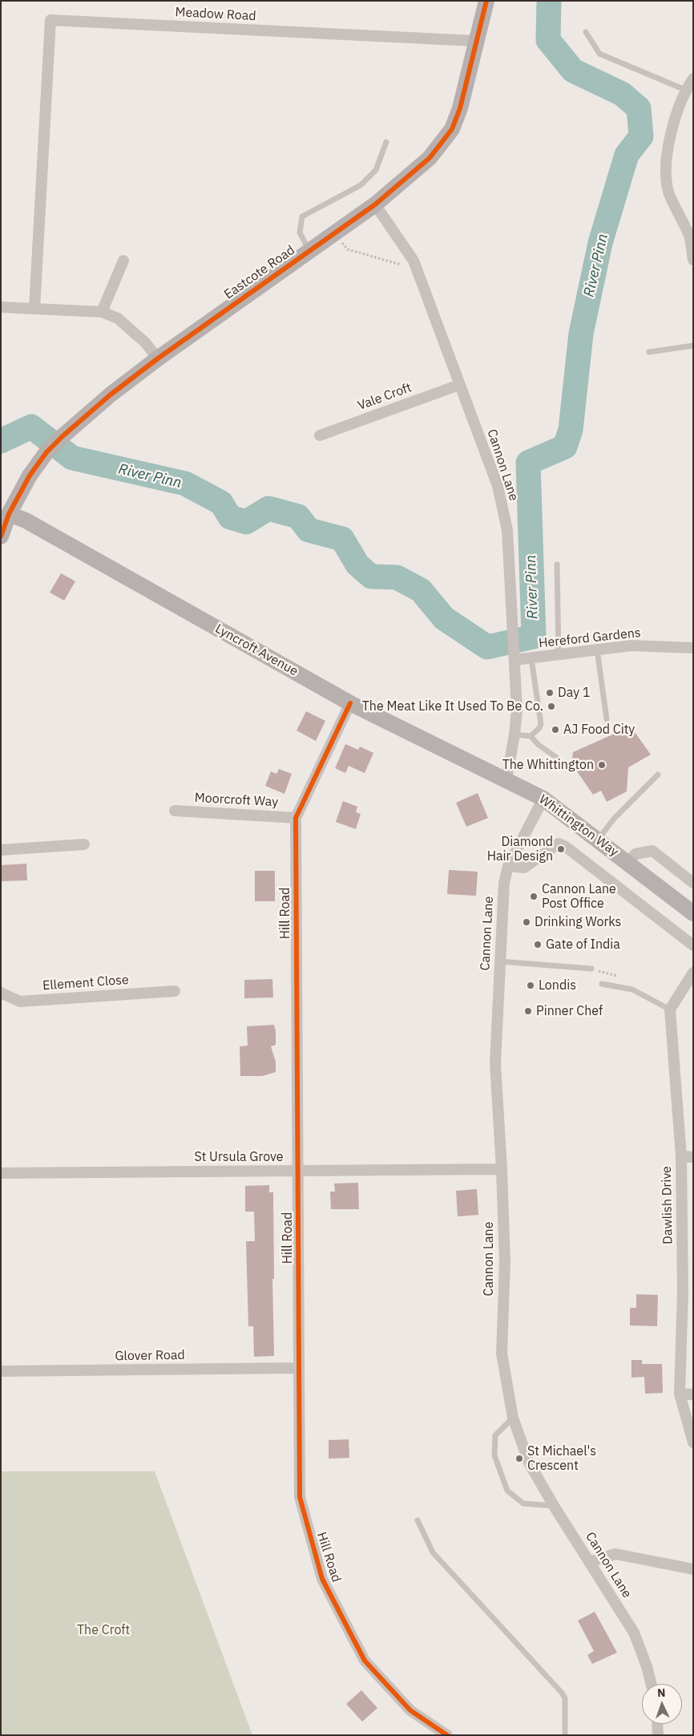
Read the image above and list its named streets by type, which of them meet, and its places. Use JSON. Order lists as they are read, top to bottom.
{
  "streets": {
    "street": [
      "Meadow Road",
      "Eastcote Road",
      "Vale Croft",
      "Cannon Lane",
      "Hereford Gardens",
      "Lyncroft Avenue",
      "Moorcroft Way",
      "Whittington Way",
      "Hill Road",
      "Ellement Close",
      "St Ursula Grove",
      "Dawlish Drive",
      "Glover Road"
    ]
  },
  "crossings": [
    ["Meadow Road", "Eastcote Road"],
    ["Eastcote Road", "Cannon Lane"],
    ["Eastcote Road", "Lyncroft Avenue"],
    ["Vale Croft", "Cannon Lane"],
    ["Cannon Lane", "Hereford Gardens"],
    ["Cannon Lane", "Lyncroft Avenue"],
    ["Cannon Lane", "Whittington Way"],
    ["Cannon Lane", "St Ursula Grove"],
    ["Lyncroft Avenue", "Whittington Way"],
    ["Lyncroft Avenue", "Hill Road"],
    ["Moorcroft Way", "Hill Road"],
    ["Hill Road", "St Ursula Grove"],
    ["Hill Road", "Glover Road"]
  ],
  "water": ["River Pinn"],
  "parks": ["The Croft"],
  "places": [
    "Day 1",
    "The Meat Like It Used To Be Co.",
    "AJ Food City",
    "The Whittington",
    "Diamond Hair Design",
    "Cannon Lane Post Office",
    "Drinking Works",
    "Gate of India",
    "Londis",
    "Pinner Chef",
    "St Michael's Crescent"
  ],
  "north": "top"
}
